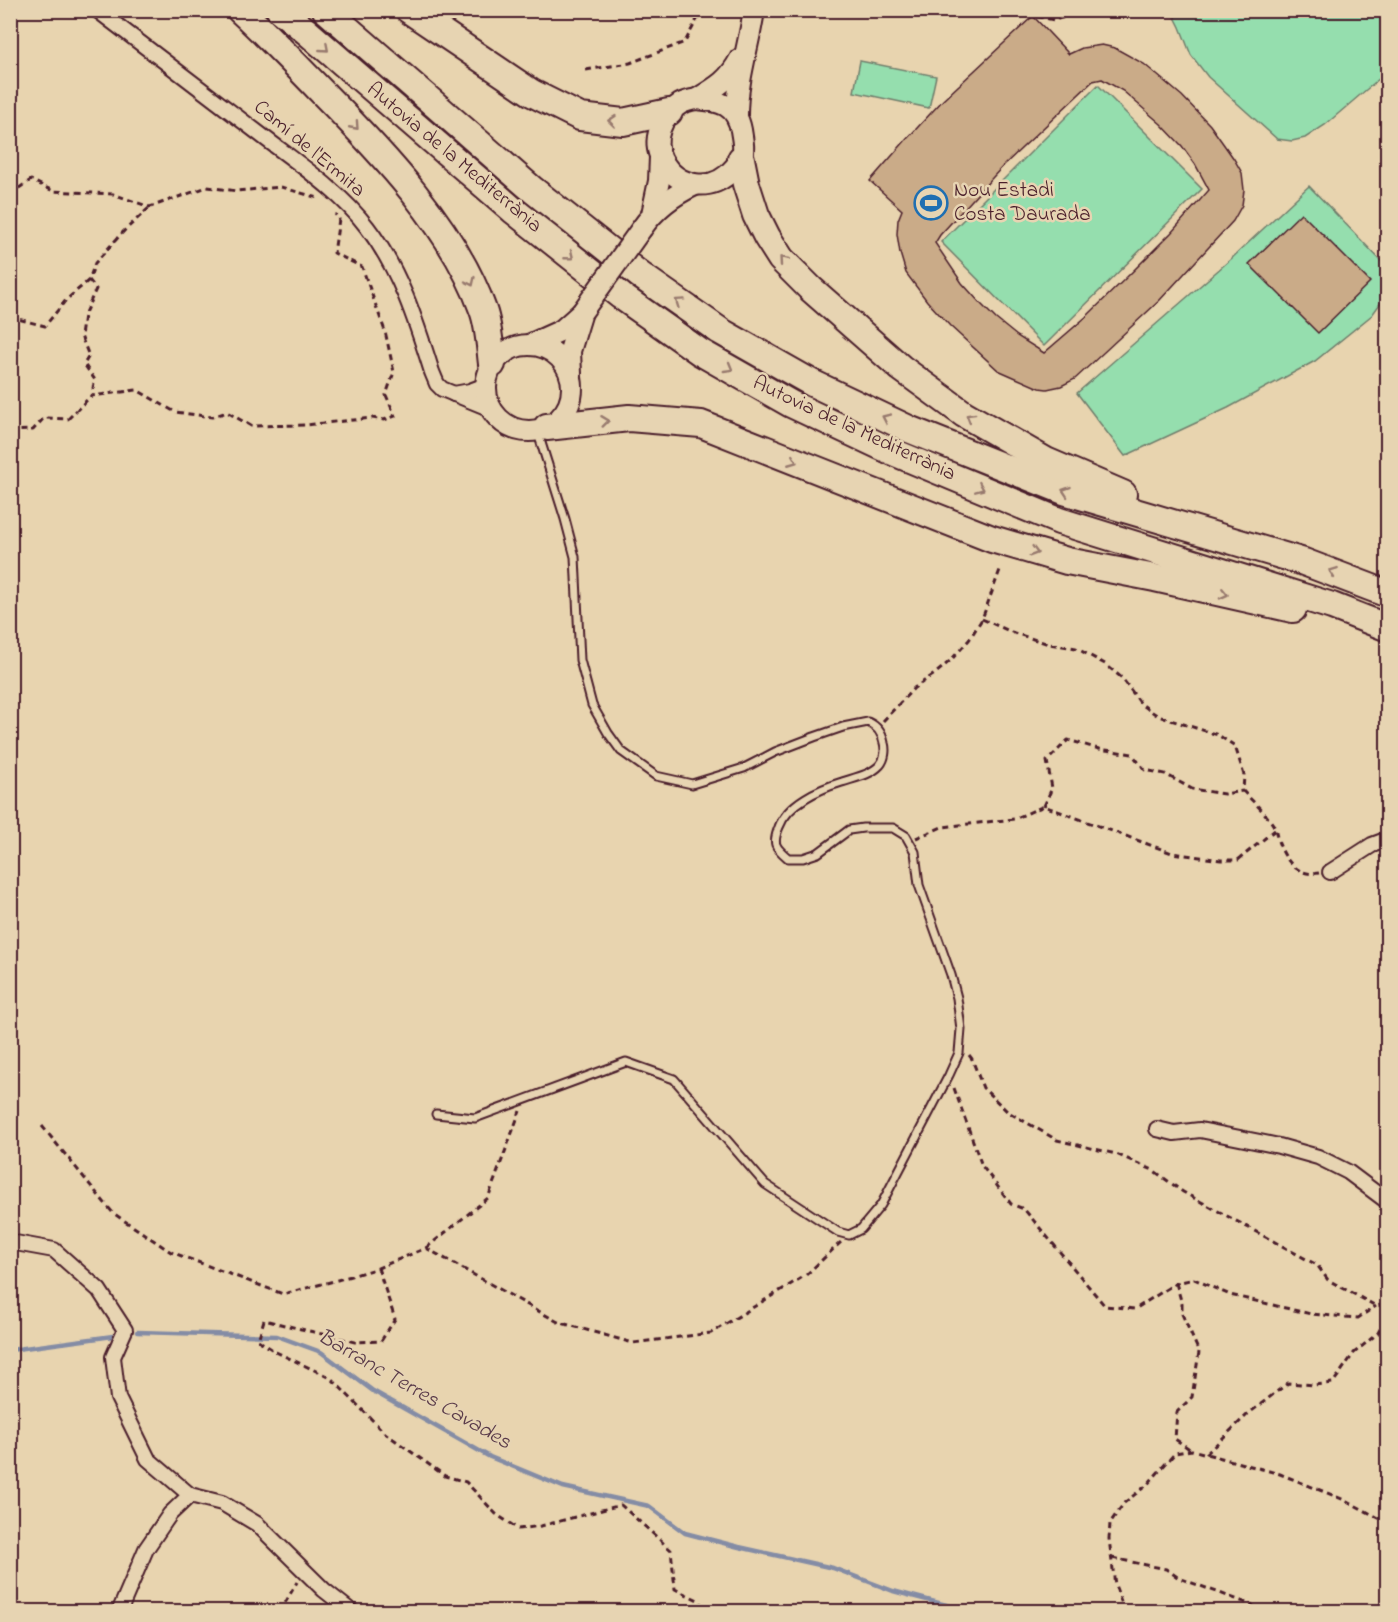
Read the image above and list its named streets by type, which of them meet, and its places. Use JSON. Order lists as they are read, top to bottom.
{
  "streets": {
    "highway": ["Autovia de la Mediterrània"],
    "street": ["Camí de l'Ermita"]
  },
  "water": ["Barranc Terres Cavades"],
  "places": {
    "sports": ["Nou Estadi Costa Daurada"]
  }
}
